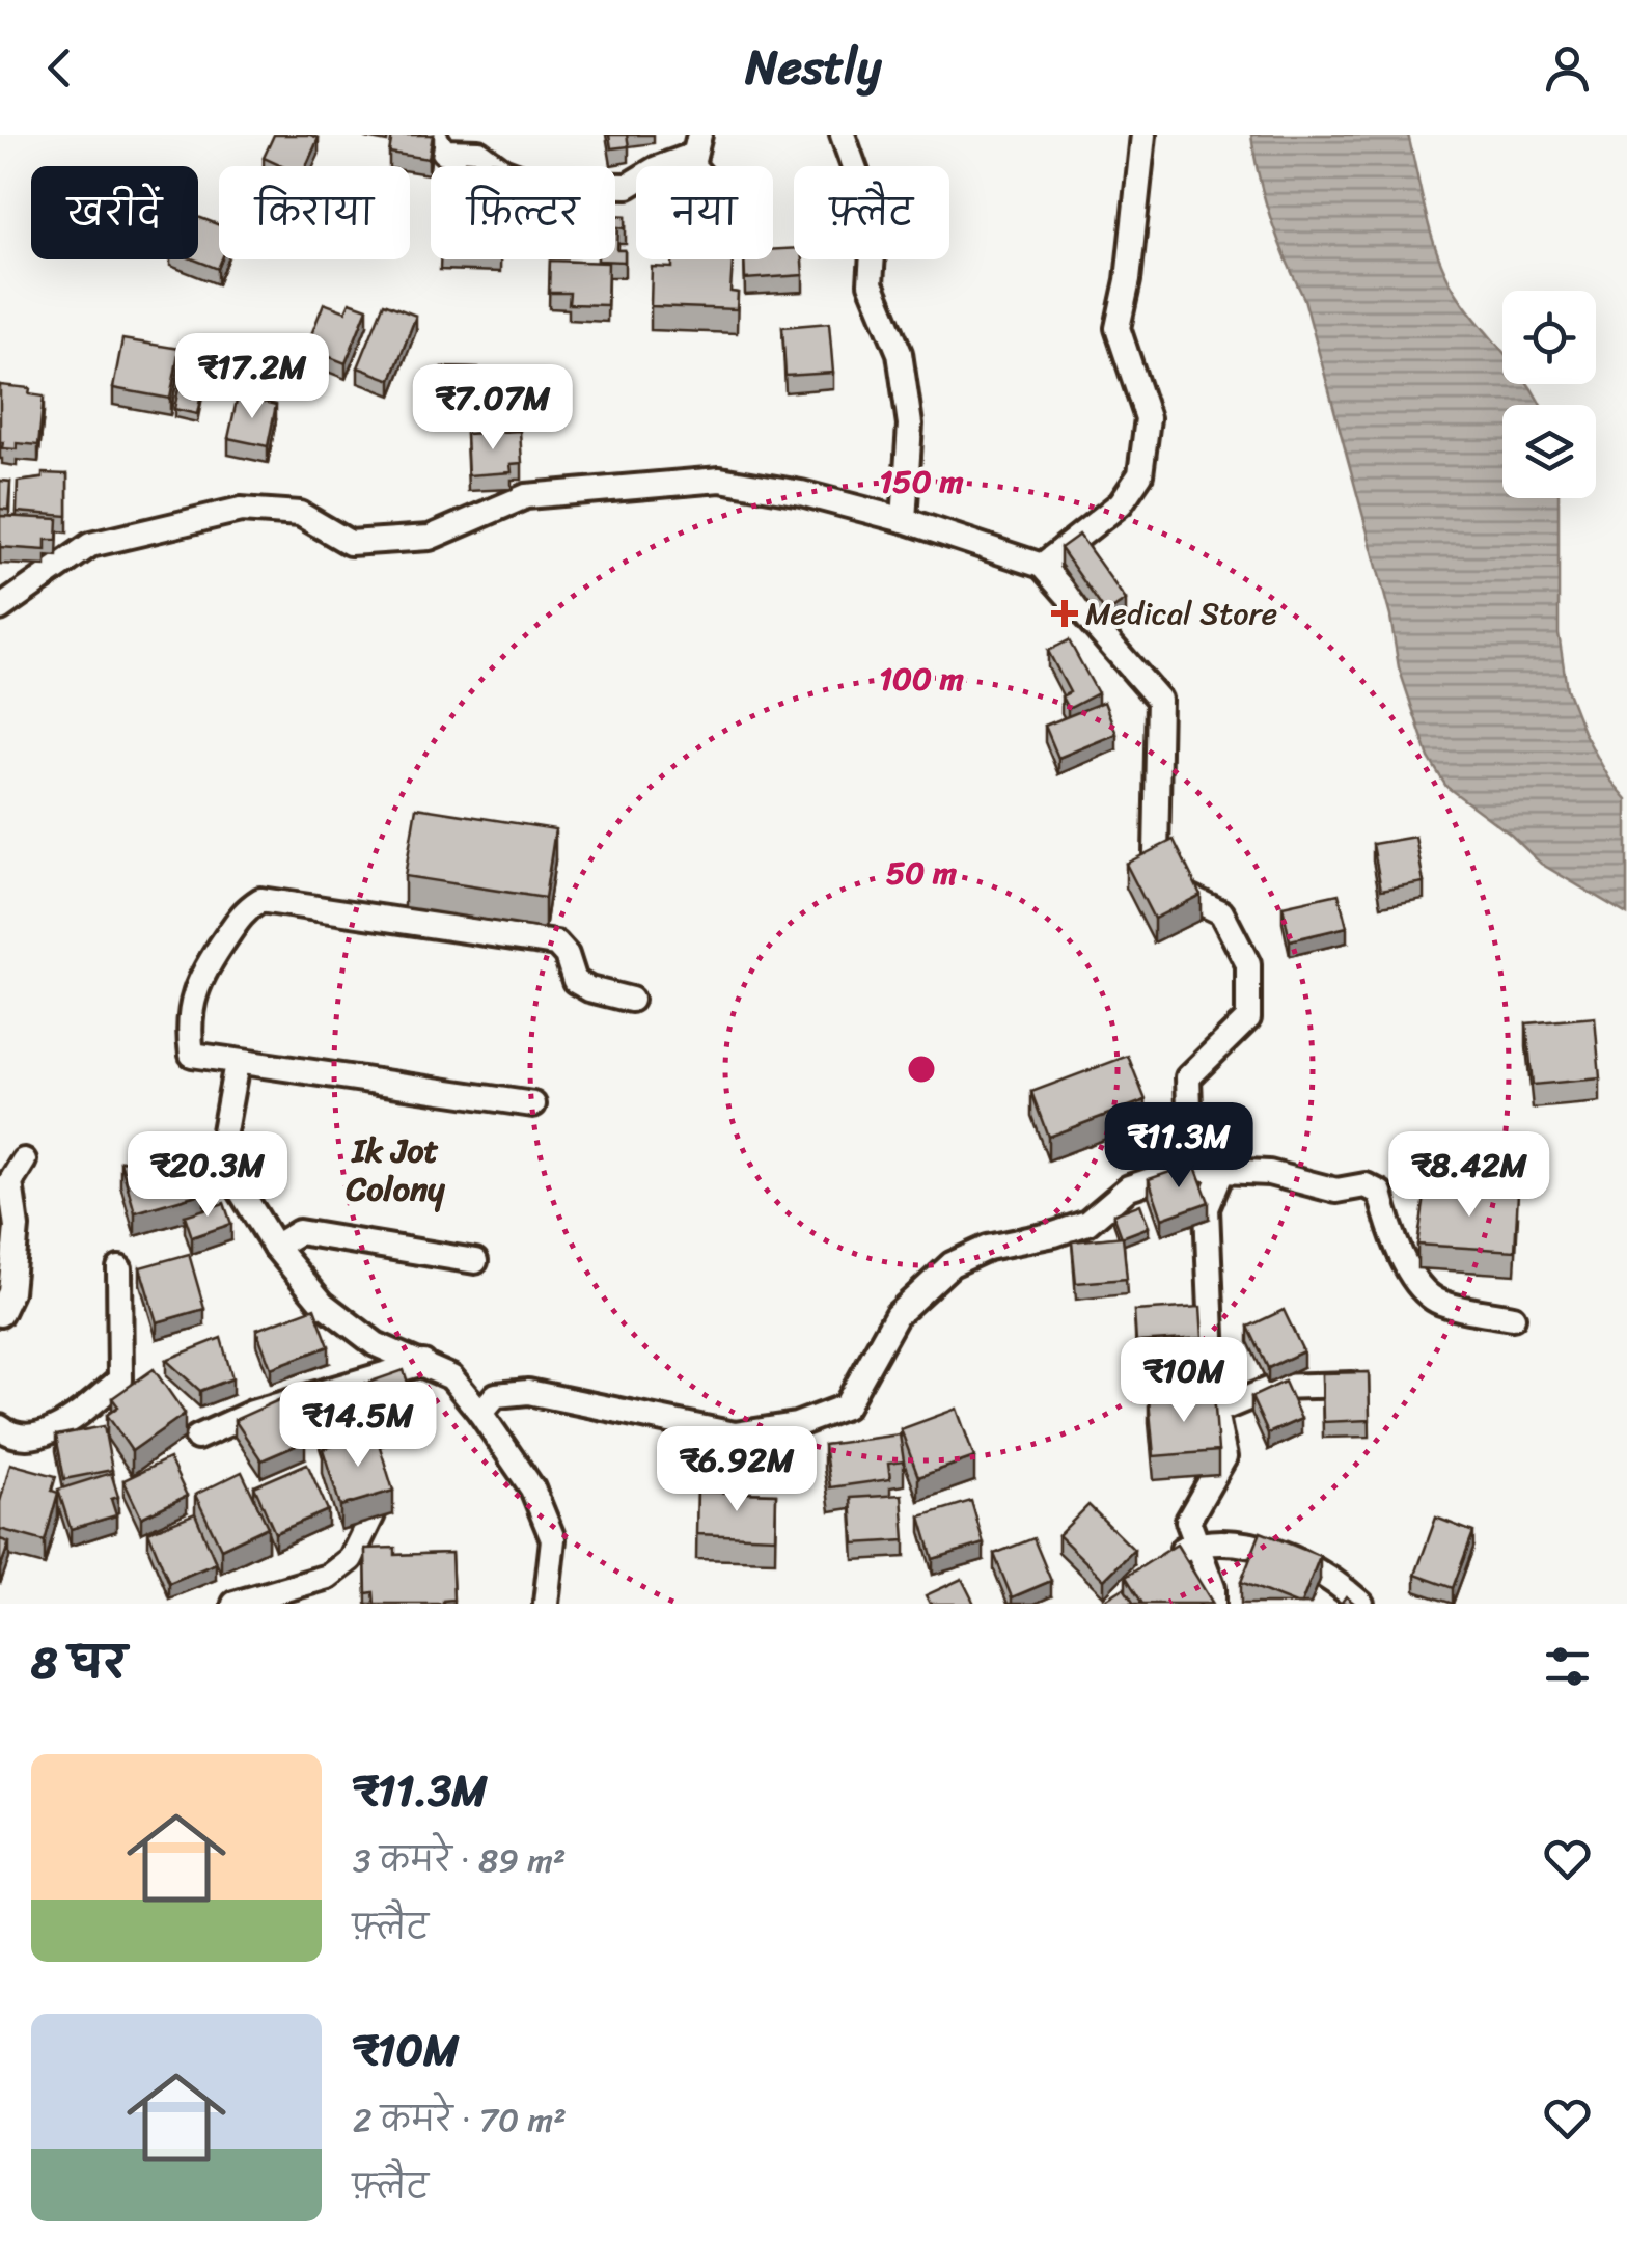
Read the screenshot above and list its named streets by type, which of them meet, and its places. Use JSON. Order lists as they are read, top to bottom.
{
  "districts": ["Ik Jot Colony"],
  "places": {
    "health": ["Medical Store"]
  },
  "page": {
    "header": "Nestly",
    "chip": [
      "खरीदें",
      "किराया",
      "फ़िल्टर",
      "नया",
      "फ़्लैट"
    ],
    "price": [
      "₹17.2M",
      "₹7.07M",
      "₹11.3M",
      "₹20.3M",
      "₹8.42M",
      "₹10M",
      "₹14.5M",
      "₹6.92M"
    ],
    "heading": "8 घर",
    "list": [
      {
        "name": "₹11.3M",
        "note": "3 कमरे · 89 m² · फ़्लैट"
      },
      {
        "name": "₹10M",
        "note": "2 कमरे · 70 m² · फ़्लैट"
      }
    ]
  },
  "rings": ["150 m", "100 m", "50 m"]
}
